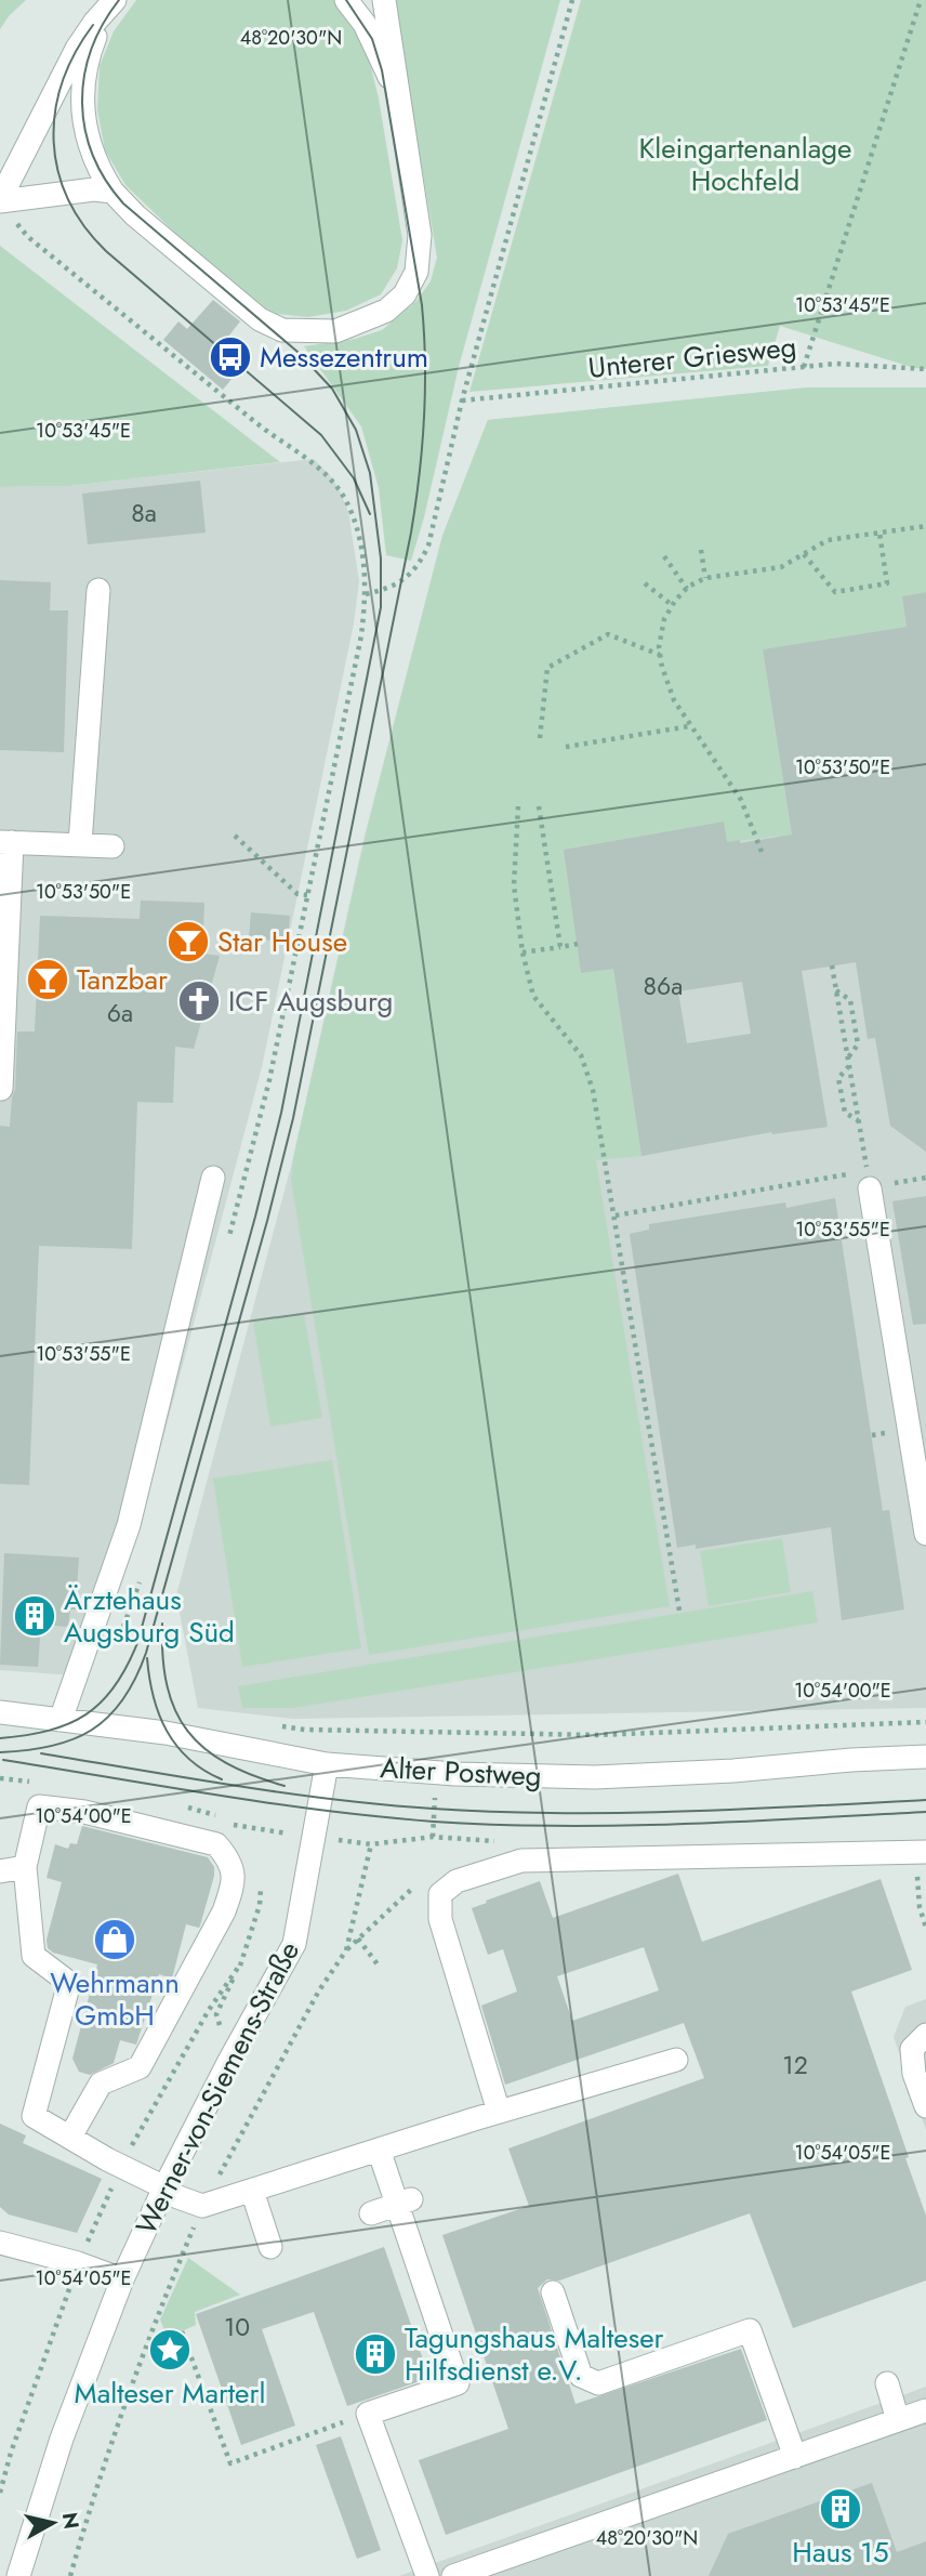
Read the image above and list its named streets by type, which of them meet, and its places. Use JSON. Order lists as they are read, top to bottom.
{
  "streets": {
    "street": ["Alter Postweg", "Werner-von-Siemens-Straße"],
    "path": ["Unterer Griesweg"]
  },
  "crossings": [
    ["Alter Postweg", "Werner-von-Siemens-Straße"]
  ],
  "parks": ["Kleingartenanlage Hochfeld"],
  "places": {
    "bus stop": ["Messezentrum"],
    "bar": ["Star House", "Tanzbar"],
    "church": ["ICF Augsburg"],
    "building": ["Ärztehaus Augsburg Süd", "Tagungshaus Malteser Hilfsdienst e.V.", "Haus 15"],
    "shop": ["Wehrmann GmbH"],
    "place": ["Malteser Marterl"]
  },
  "house_numbers": [
    "8a",
    "86a",
    "6a",
    "12",
    "10"
  ],
  "north": "right",
  "coordinates": [
    "48°20'30\"N",
    "10°53'45\"E",
    "10°53'50\"E",
    "10°53'55\"E",
    "10°54'00\"E",
    "10°54'05\"E"
  ]
}
